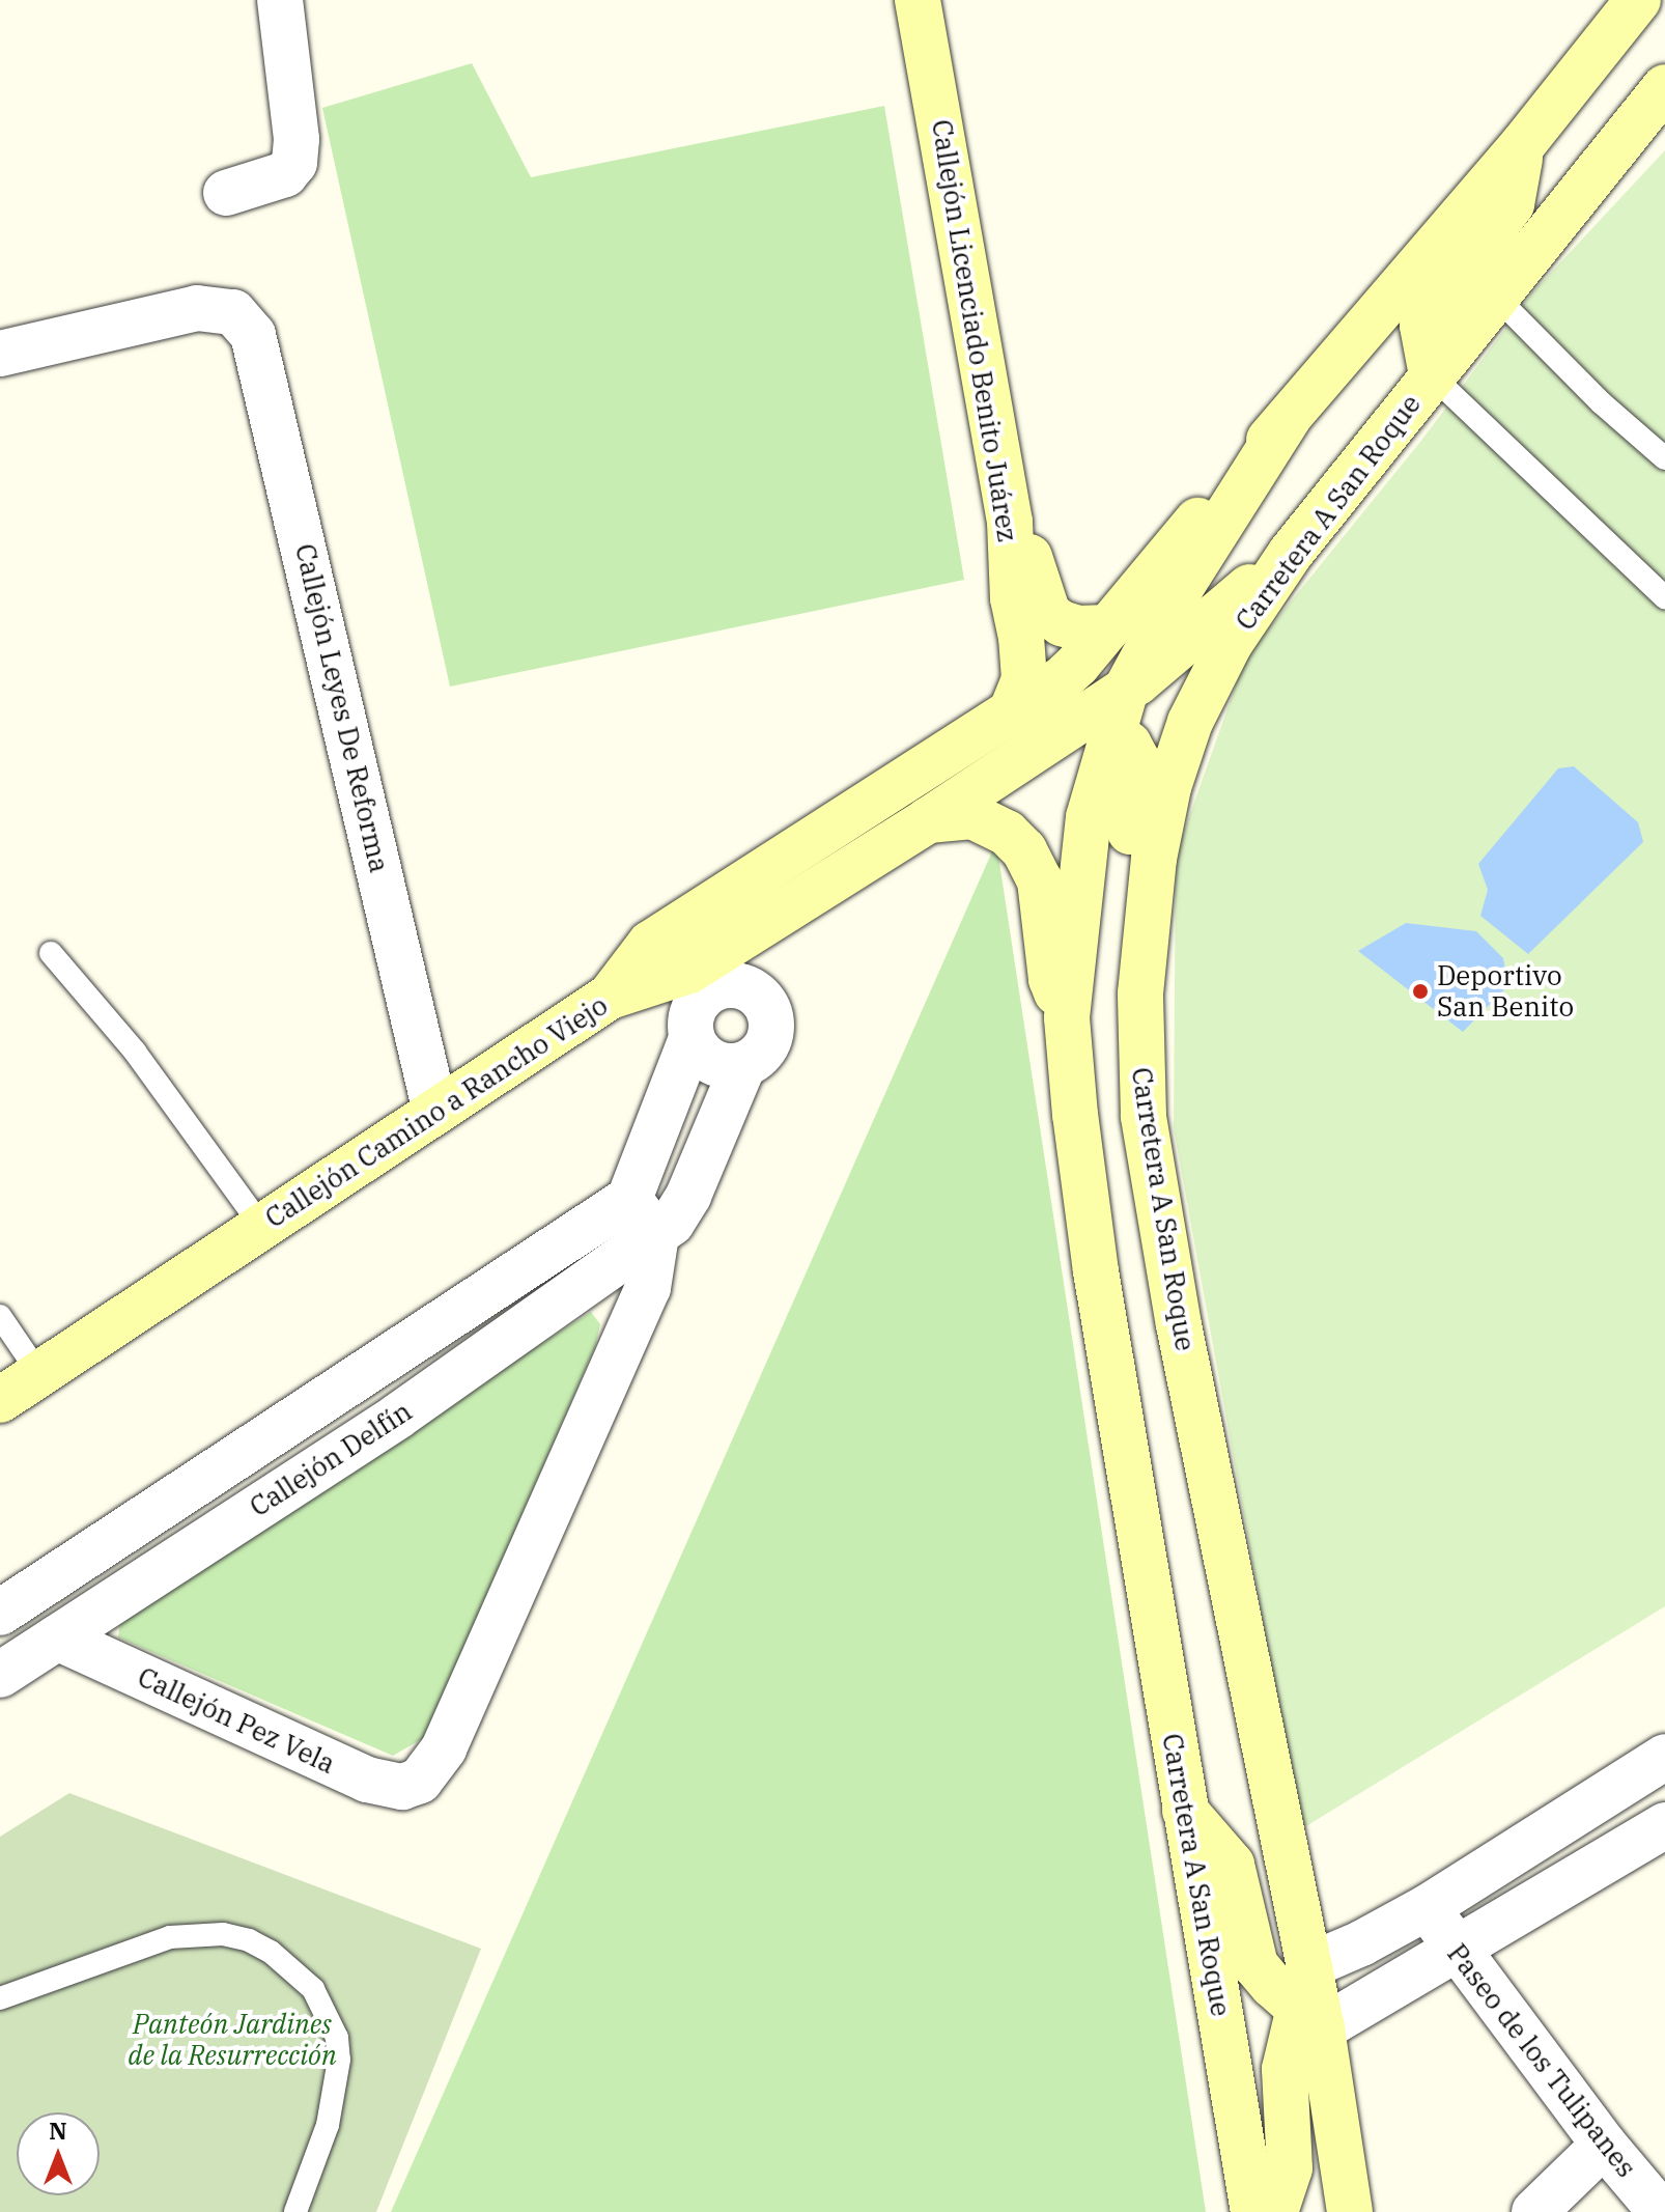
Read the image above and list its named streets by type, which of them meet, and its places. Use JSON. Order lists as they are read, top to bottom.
{
  "streets": {
    "main road": ["Callejón Licenciado Benito Juárez", "Carretera A San Roque", "Callejón Camino a Rancho Viejo"],
    "street": [
      "Callejón Leyes De Reforma",
      "Callejón Delfín",
      "Callejón Pez Vela",
      "Paseo de los Tulipanes"
    ]
  },
  "crossings": [
    ["Carretera A San Roque", "Callejón Camino a Rancho Viejo"],
    ["Callejón Leyes De Reforma", "Callejón Camino a Rancho Viejo"],
    ["Callejón Camino a Rancho Viejo", "Callejón Delfín"],
    ["Callejón Delfín", "Callejón Pez Vela"]
  ],
  "parks": ["Panteón Jardines de la Resurrección"],
  "places": ["Deportivo San Benito"],
  "north": "top"
}
